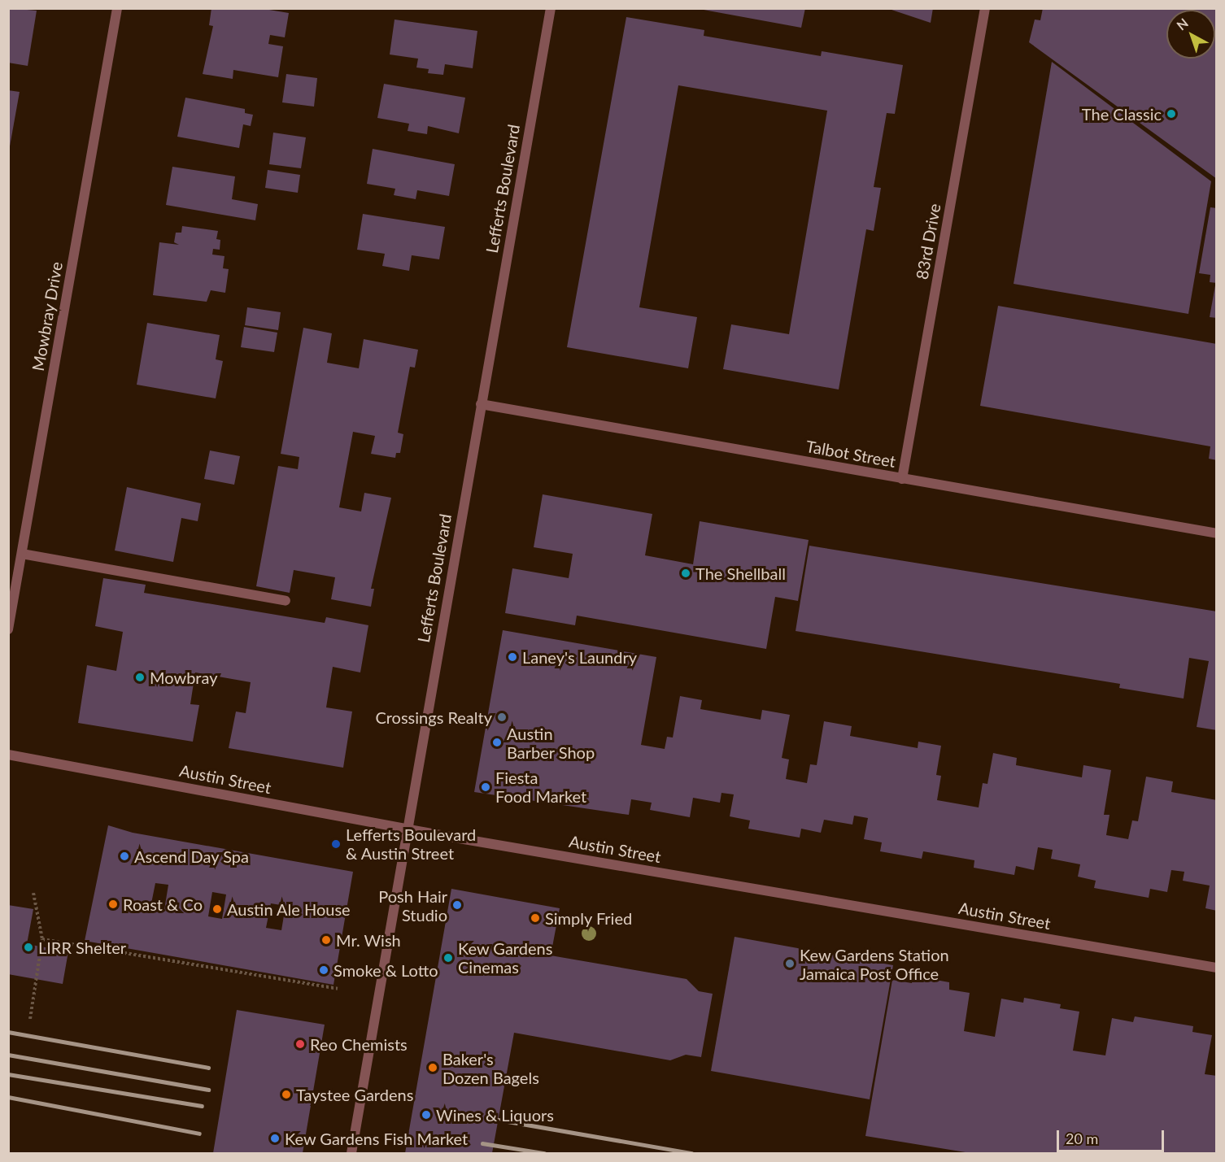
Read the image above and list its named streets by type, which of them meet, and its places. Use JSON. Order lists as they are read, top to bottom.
{
  "streets": {
    "street": [
      "Lefferts Boulevard",
      "83rd Drive",
      "Mowbray Drive",
      "Talbot Street",
      "Austin Street"
    ]
  },
  "crossings": [
    ["Lefferts Boulevard", "Talbot Street"],
    ["Lefferts Boulevard", "Austin Street"],
    ["83rd Drive", "Talbot Street"]
  ],
  "places": [
    "The Classic",
    "The Shellball",
    "Laney's Laundry",
    "Mowbray",
    "Crossings Realty",
    "Austin Barber Shop",
    "Fiesta Food Market",
    "Lefferts Boulevard & Austin Street",
    "Ascend Day Spa",
    "Roast & Co",
    "Posh Hair Studio",
    "Austin Ale House",
    "Simply Fried",
    "Mr. Wish",
    "LIRR Shelter",
    "Kew Gardens Cinemas",
    "Kew Gardens Station Jamaica Post Office",
    "Smoke & Lotto",
    "Reo Chemists",
    "Baker's Dozen Bagels",
    "Taystee Gardens",
    "Wines & Liquors",
    "Kew Gardens Fish Market"
  ],
  "scale_bar": "20 m",
  "north": "top left"
}
